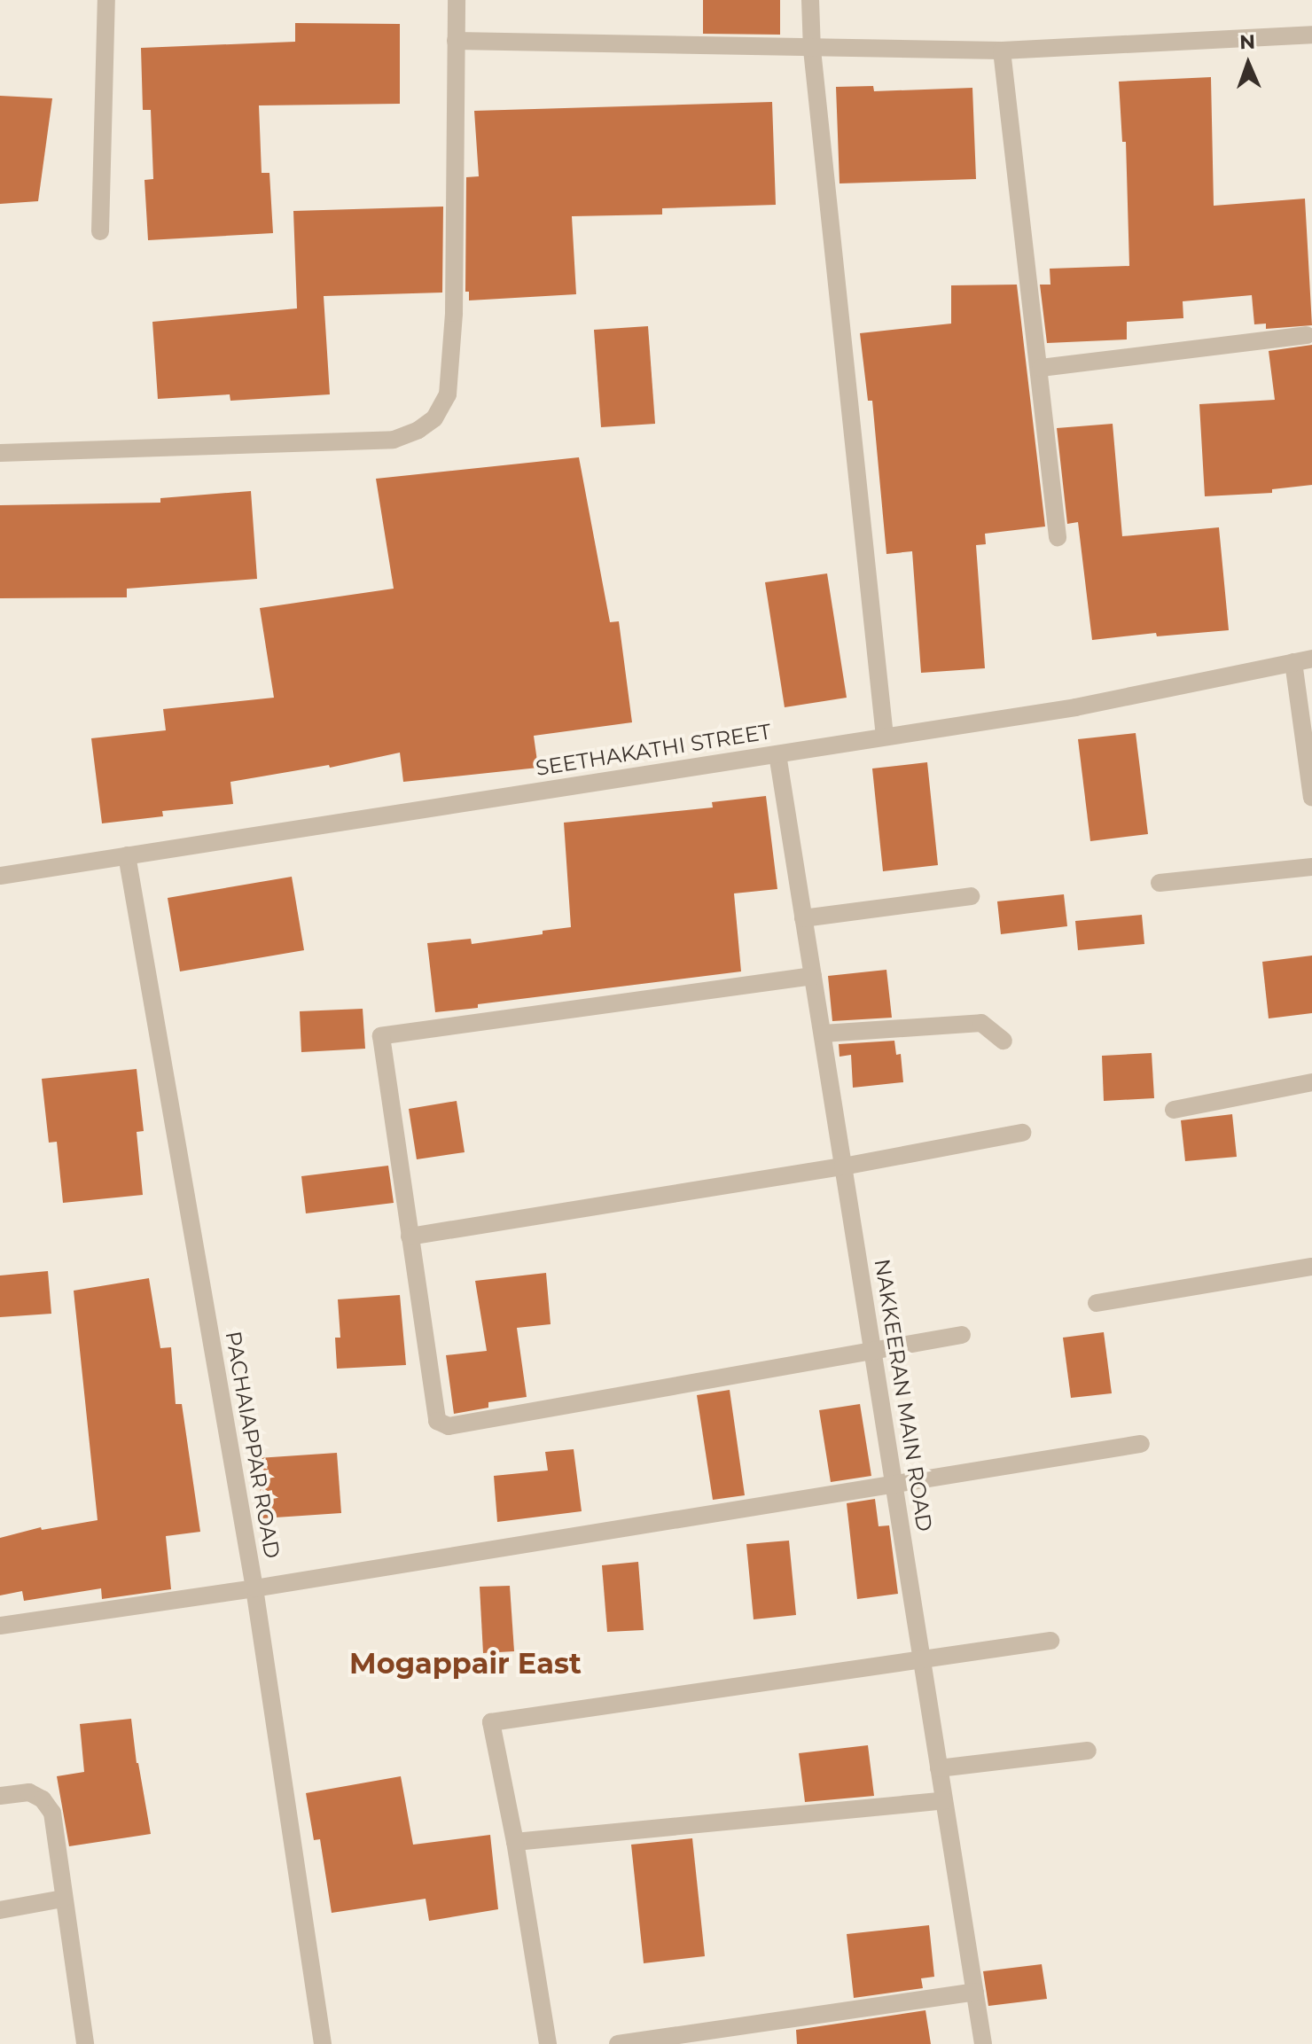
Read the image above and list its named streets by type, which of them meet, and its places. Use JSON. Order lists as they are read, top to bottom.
{
  "streets": {
    "street": ["SEETHAKATHI STREET", "NAKKEERAN MAIN ROAD", "PACHAIAPPAR ROAD"]
  },
  "crossings": [
    ["SEETHAKATHI STREET", "NAKKEERAN MAIN ROAD"],
    ["SEETHAKATHI STREET", "PACHAIAPPAR ROAD"]
  ],
  "districts": ["Mogappair East"],
  "north": "top"
}
